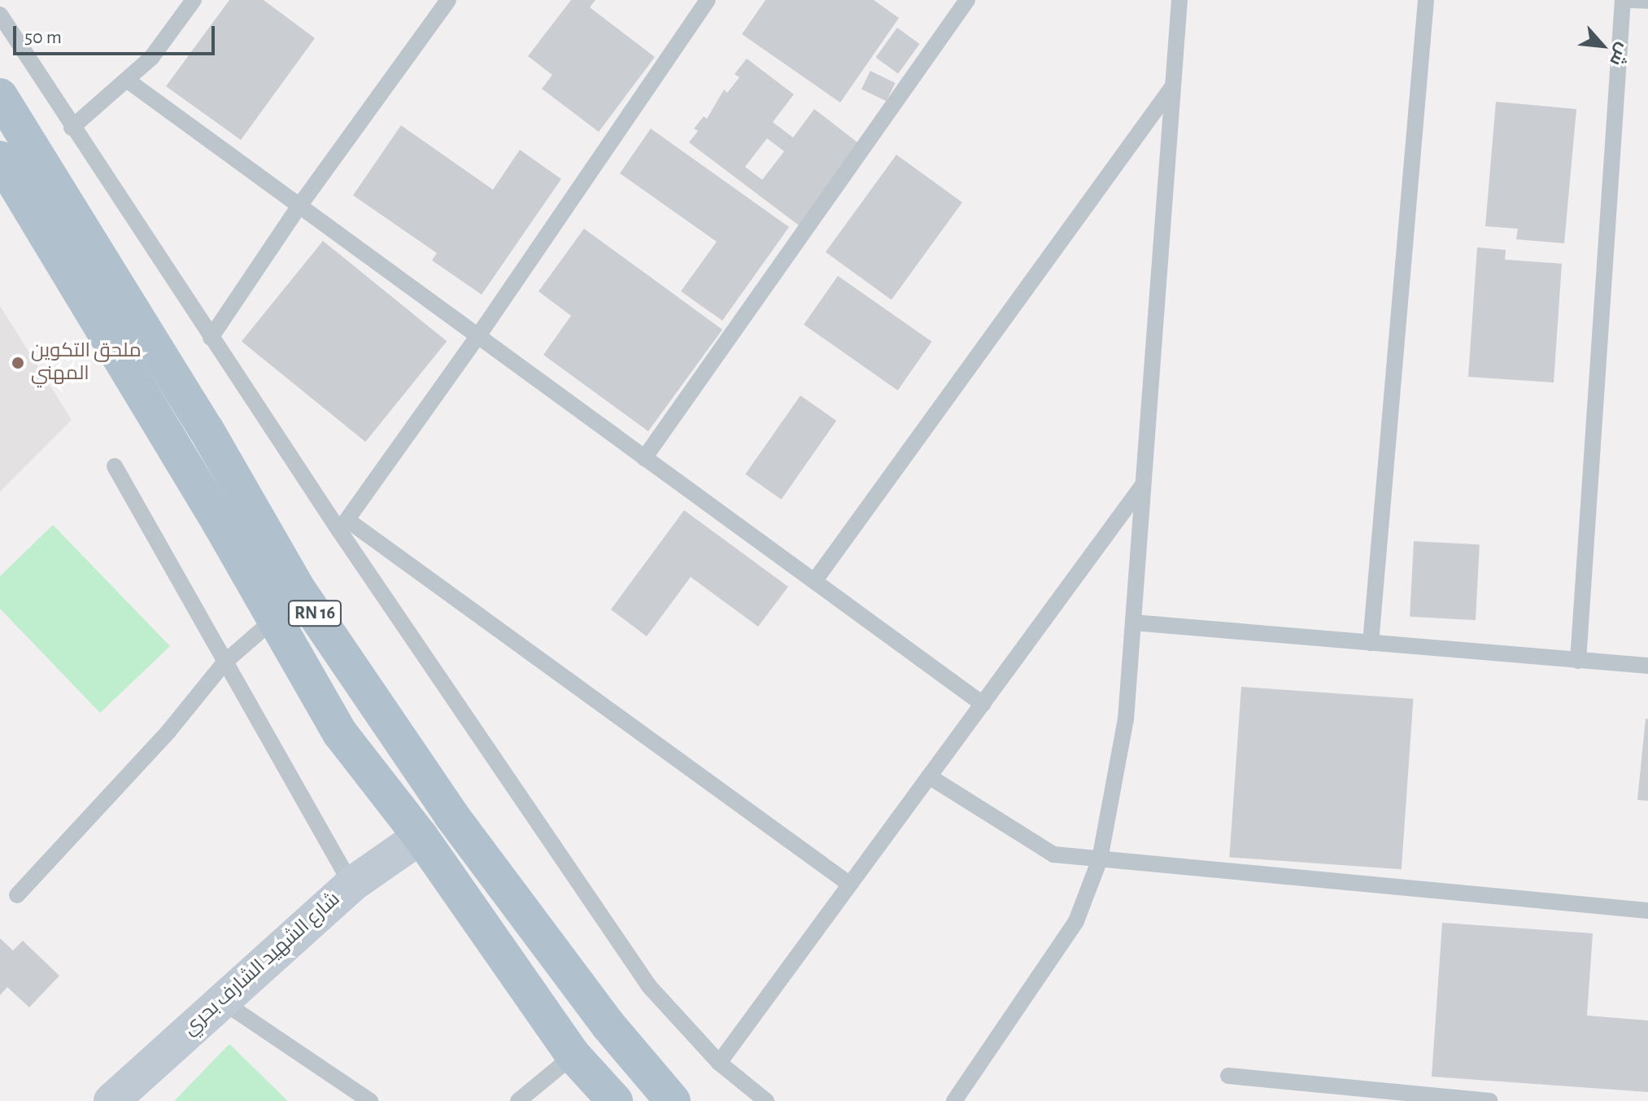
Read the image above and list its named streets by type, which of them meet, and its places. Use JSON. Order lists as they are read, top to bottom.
{
  "streets": {
    "main road": ["RN 16"],
    "street": ["شارع الشهيد الشارف بحري"]
  },
  "crossings": [
    ["RN 16", "شارع الشهيد الشارف بحري"]
  ],
  "places": ["ملحق التكوين المهني"],
  "scale_bar": "50 m",
  "north": "bottom right"
}
